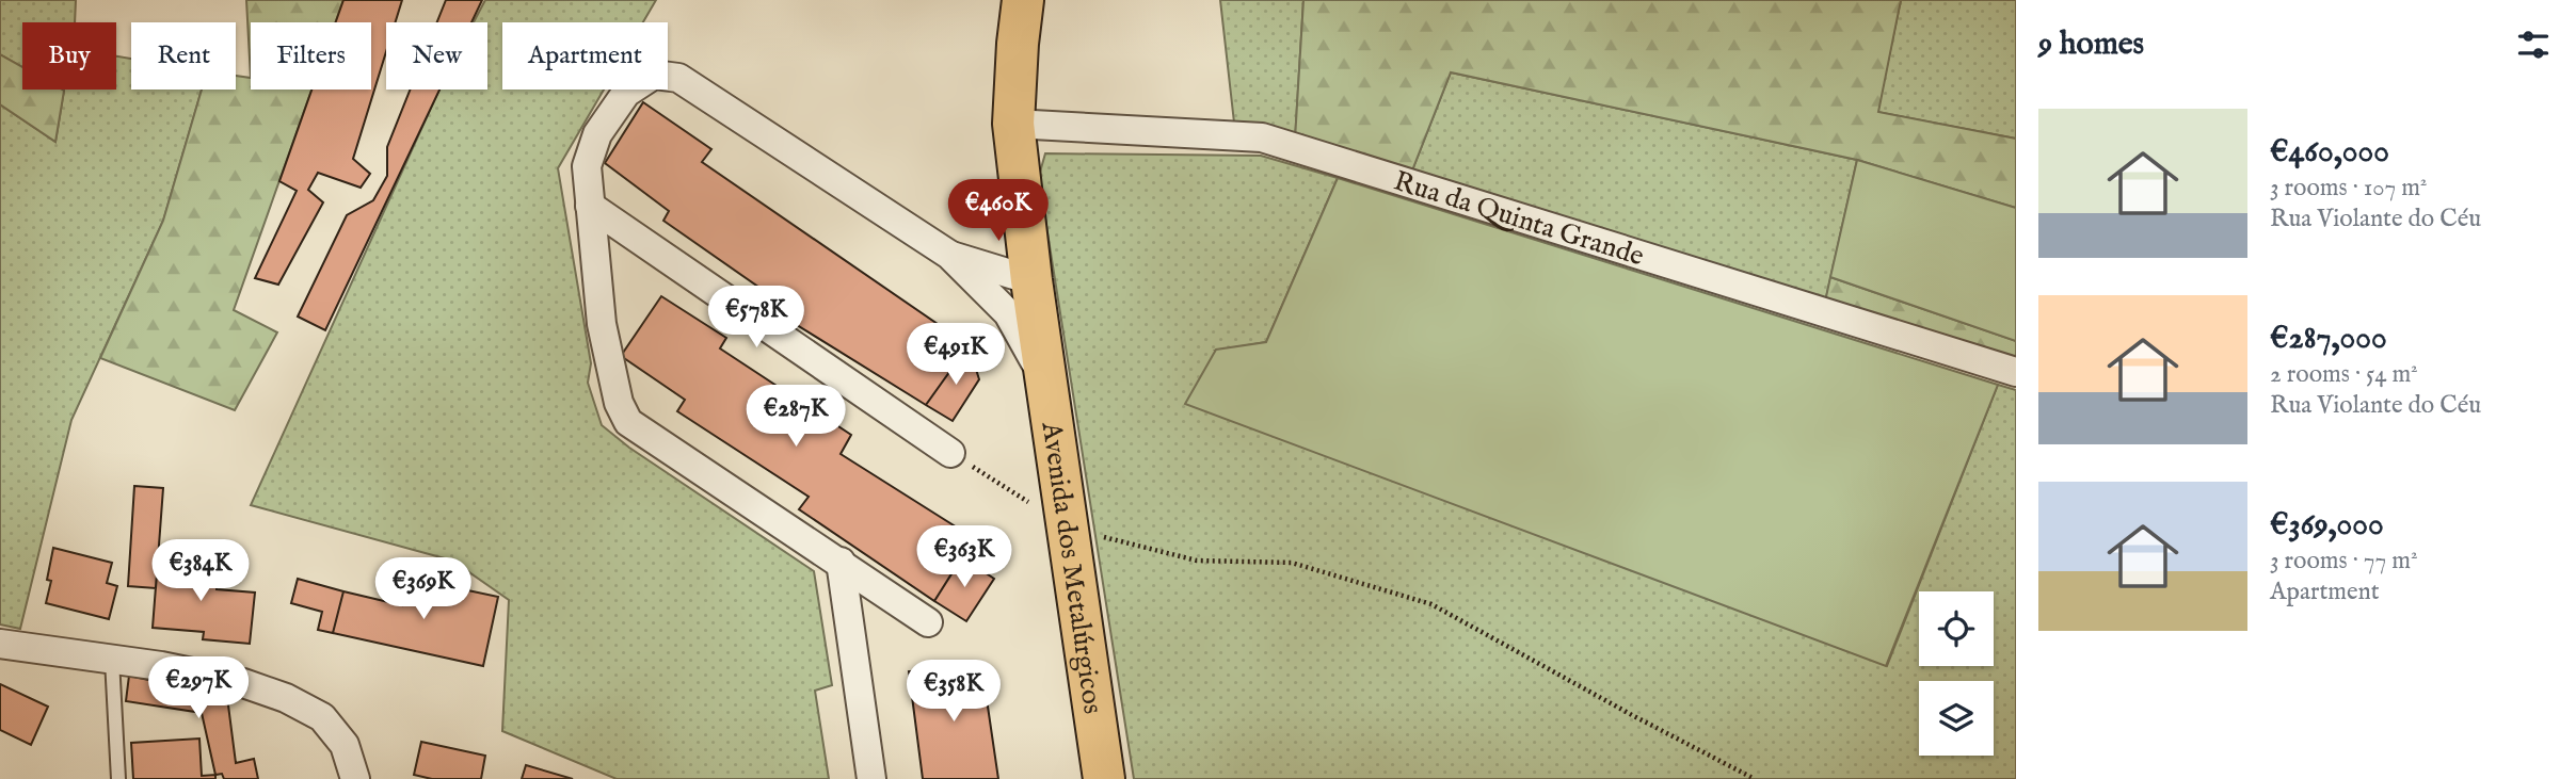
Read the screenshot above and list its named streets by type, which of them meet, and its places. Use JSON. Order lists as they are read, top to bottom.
{
  "streets": {
    "main road": ["Avenida dos Metalúrgicos"],
    "street": ["Rua da Quinta Grande"]
  },
  "crossings": [
    ["Rua da Quinta Grande", "Avenida dos Metalúrgicos"]
  ],
  "page": {
    "heading": "9 homes",
    "chip": [
      "Buy",
      "Rent",
      "Filters",
      "New",
      "Apartment"
    ],
    "list": [
      {
        "name": "€460,000",
        "note": "3 rooms · 107 m² · Rua Violante do Céu"
      },
      {
        "name": "€287,000",
        "note": "2 rooms · 54 m² · Rua Violante do Céu"
      },
      {
        "name": "€369,000",
        "note": "3 rooms · 77 m² · Apartment"
      }
    ],
    "price": [
      "€460K",
      "€578K",
      "€491K",
      "€287K",
      "€363K",
      "€384K",
      "€369K",
      "€297K",
      "€358K"
    ]
  }
}
